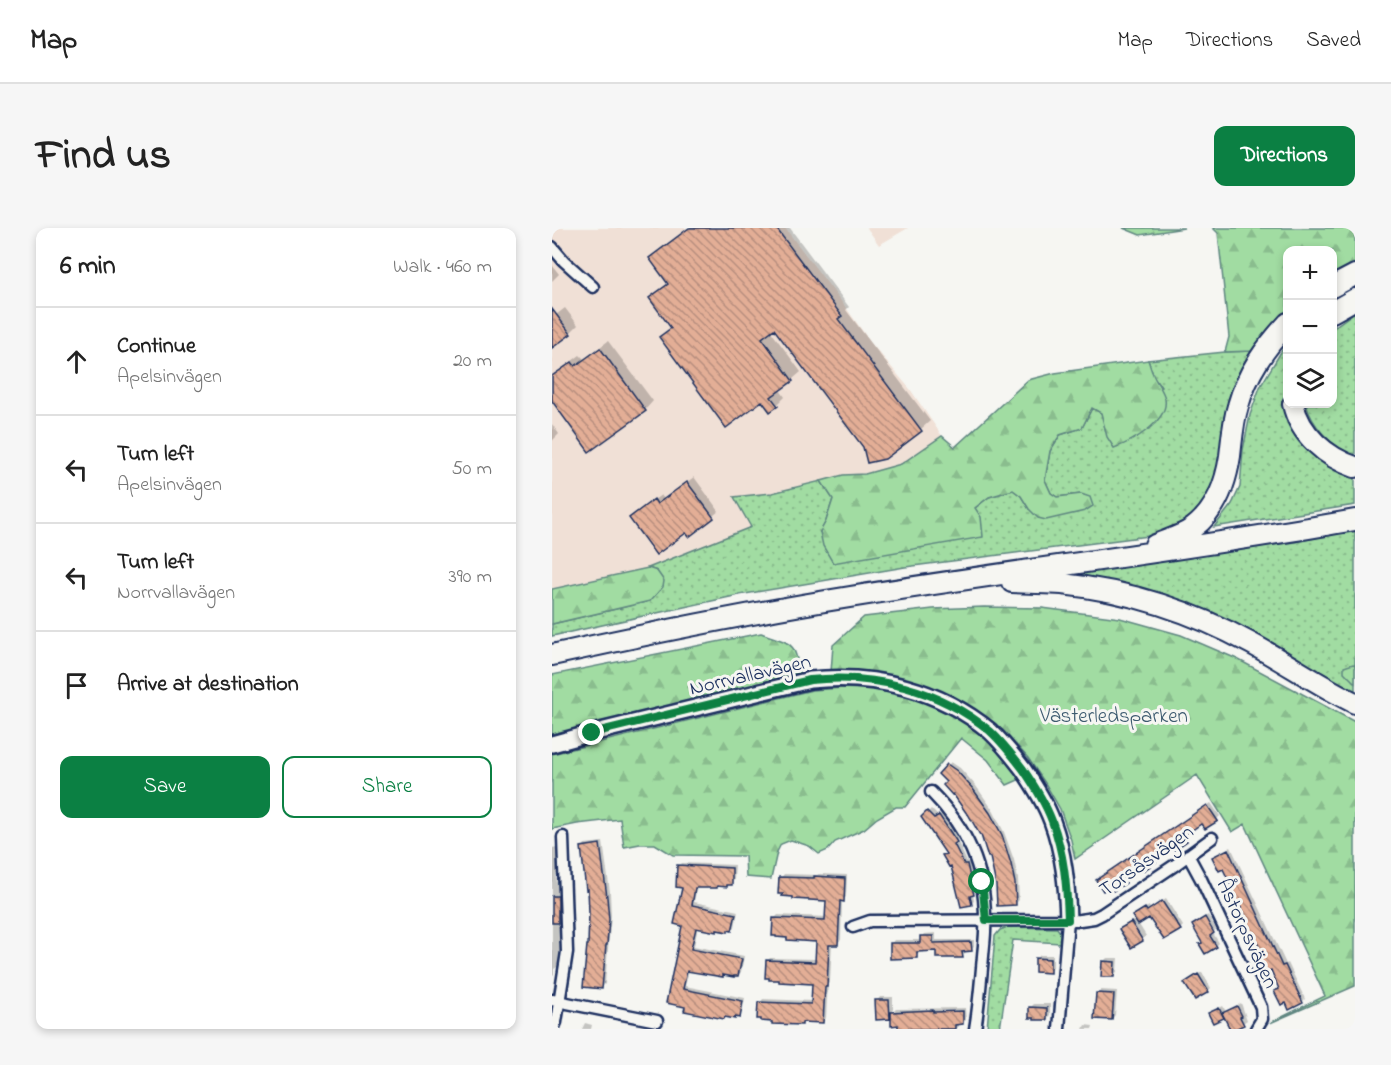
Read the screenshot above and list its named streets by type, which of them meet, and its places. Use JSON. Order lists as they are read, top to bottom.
{
  "streets": {
    "street": ["Norrvallavägen", "Torsåsvägen", "Åstorpsvägen"]
  },
  "crossings": [
    ["Norrvallavägen", "Torsåsvägen"],
    ["Torsåsvägen", "Åstorpsvägen"]
  ],
  "parks": ["Västerledsparken"],
  "page": {
    "header": "Map",
    "nav": ["Map", "Directions", "Saved"],
    "title": "Find us",
    "buttons": [
      "Directions",
      ["Save", "Share"]
    ],
    "heading": ["6 min", "Walk · 460 m"],
    "map_buttons": ["+", "−"],
    "list": [
      ["Continue", "Apelsinvägen", "20 m"],
      ["Turn left", "Apelsinvägen", "50 m"],
      ["Turn left", "Norrvallavägen", "390 m"],
      "Arrive at destination"
    ]
  }
}
